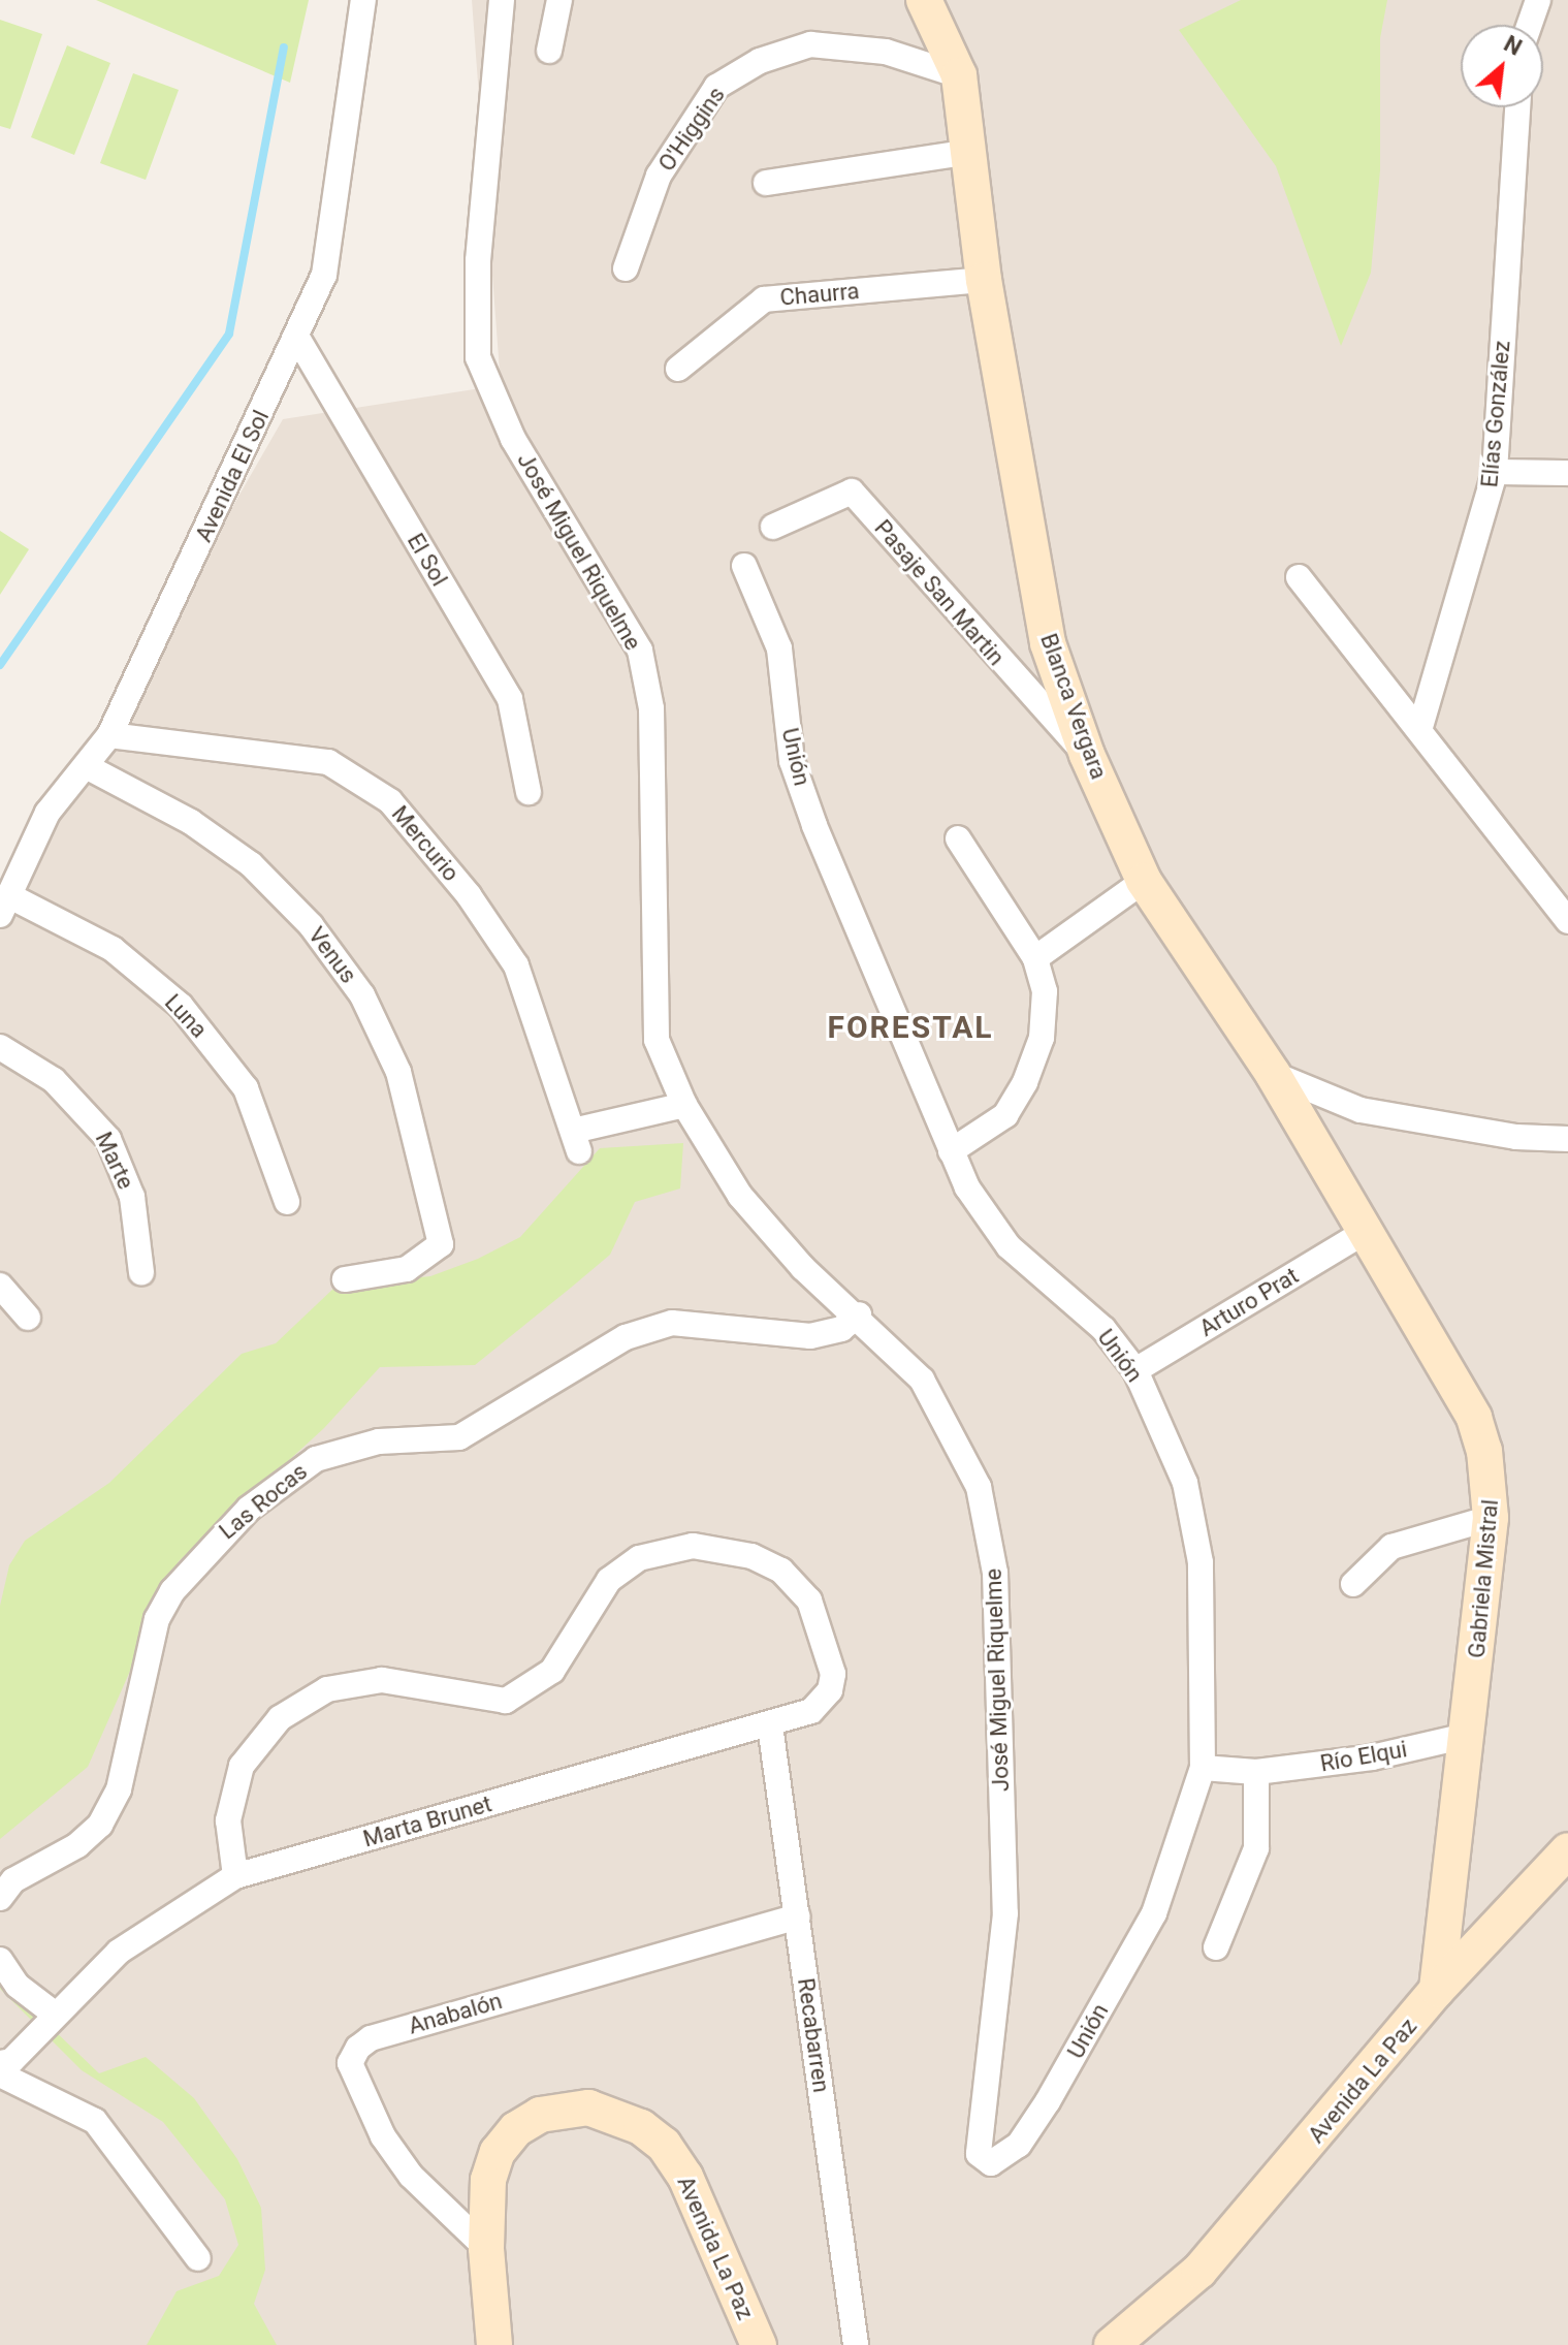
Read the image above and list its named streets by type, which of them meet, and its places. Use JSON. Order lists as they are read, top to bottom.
{
  "streets": {
    "street": [
      "O'Higgins",
      "Chaurra",
      "Elías González",
      "Avenida El Sol",
      "José Miguel Riquelme",
      "El Sol",
      "Pasaje San Martin",
      "Blanca Vergara",
      "Unión",
      "Mercurio",
      "Venus",
      "Luna",
      "Marte",
      "Arturo Prat",
      "Las Rocas",
      "Gabriela Mistral",
      "Río Elqui",
      "Marta Brunet",
      "Anabalón",
      "Recabarren",
      "Avenida La Paz"
    ]
  },
  "crossings": [
    ["O'Higgins", "Blanca Vergara"],
    ["Chaurra", "Blanca Vergara"],
    ["Avenida El Sol", "El Sol"],
    ["Avenida El Sol", "Mercurio"],
    ["Avenida El Sol", "Venus"],
    ["Avenida El Sol", "Luna"],
    ["José Miguel Riquelme", "Unión"],
    ["José Miguel Riquelme", "Mercurio"],
    ["José Miguel Riquelme", "Las Rocas"],
    ["Pasaje San Martin", "Blanca Vergara"],
    ["Blanca Vergara", "Gabriela Mistral"],
    ["Unión", "Arturo Prat"],
    ["Unión", "Río Elqui"],
    ["Arturo Prat", "Gabriela Mistral"],
    ["Gabriela Mistral", "Río Elqui"],
    ["Gabriela Mistral", "Avenida La Paz"],
    ["Marta Brunet", "Recabarren"],
    ["Anabalón", "Recabarren"],
    ["Anabalón", "Avenida La Paz"]
  ],
  "districts": ["FORESTAL"],
  "north": "top right"
}
